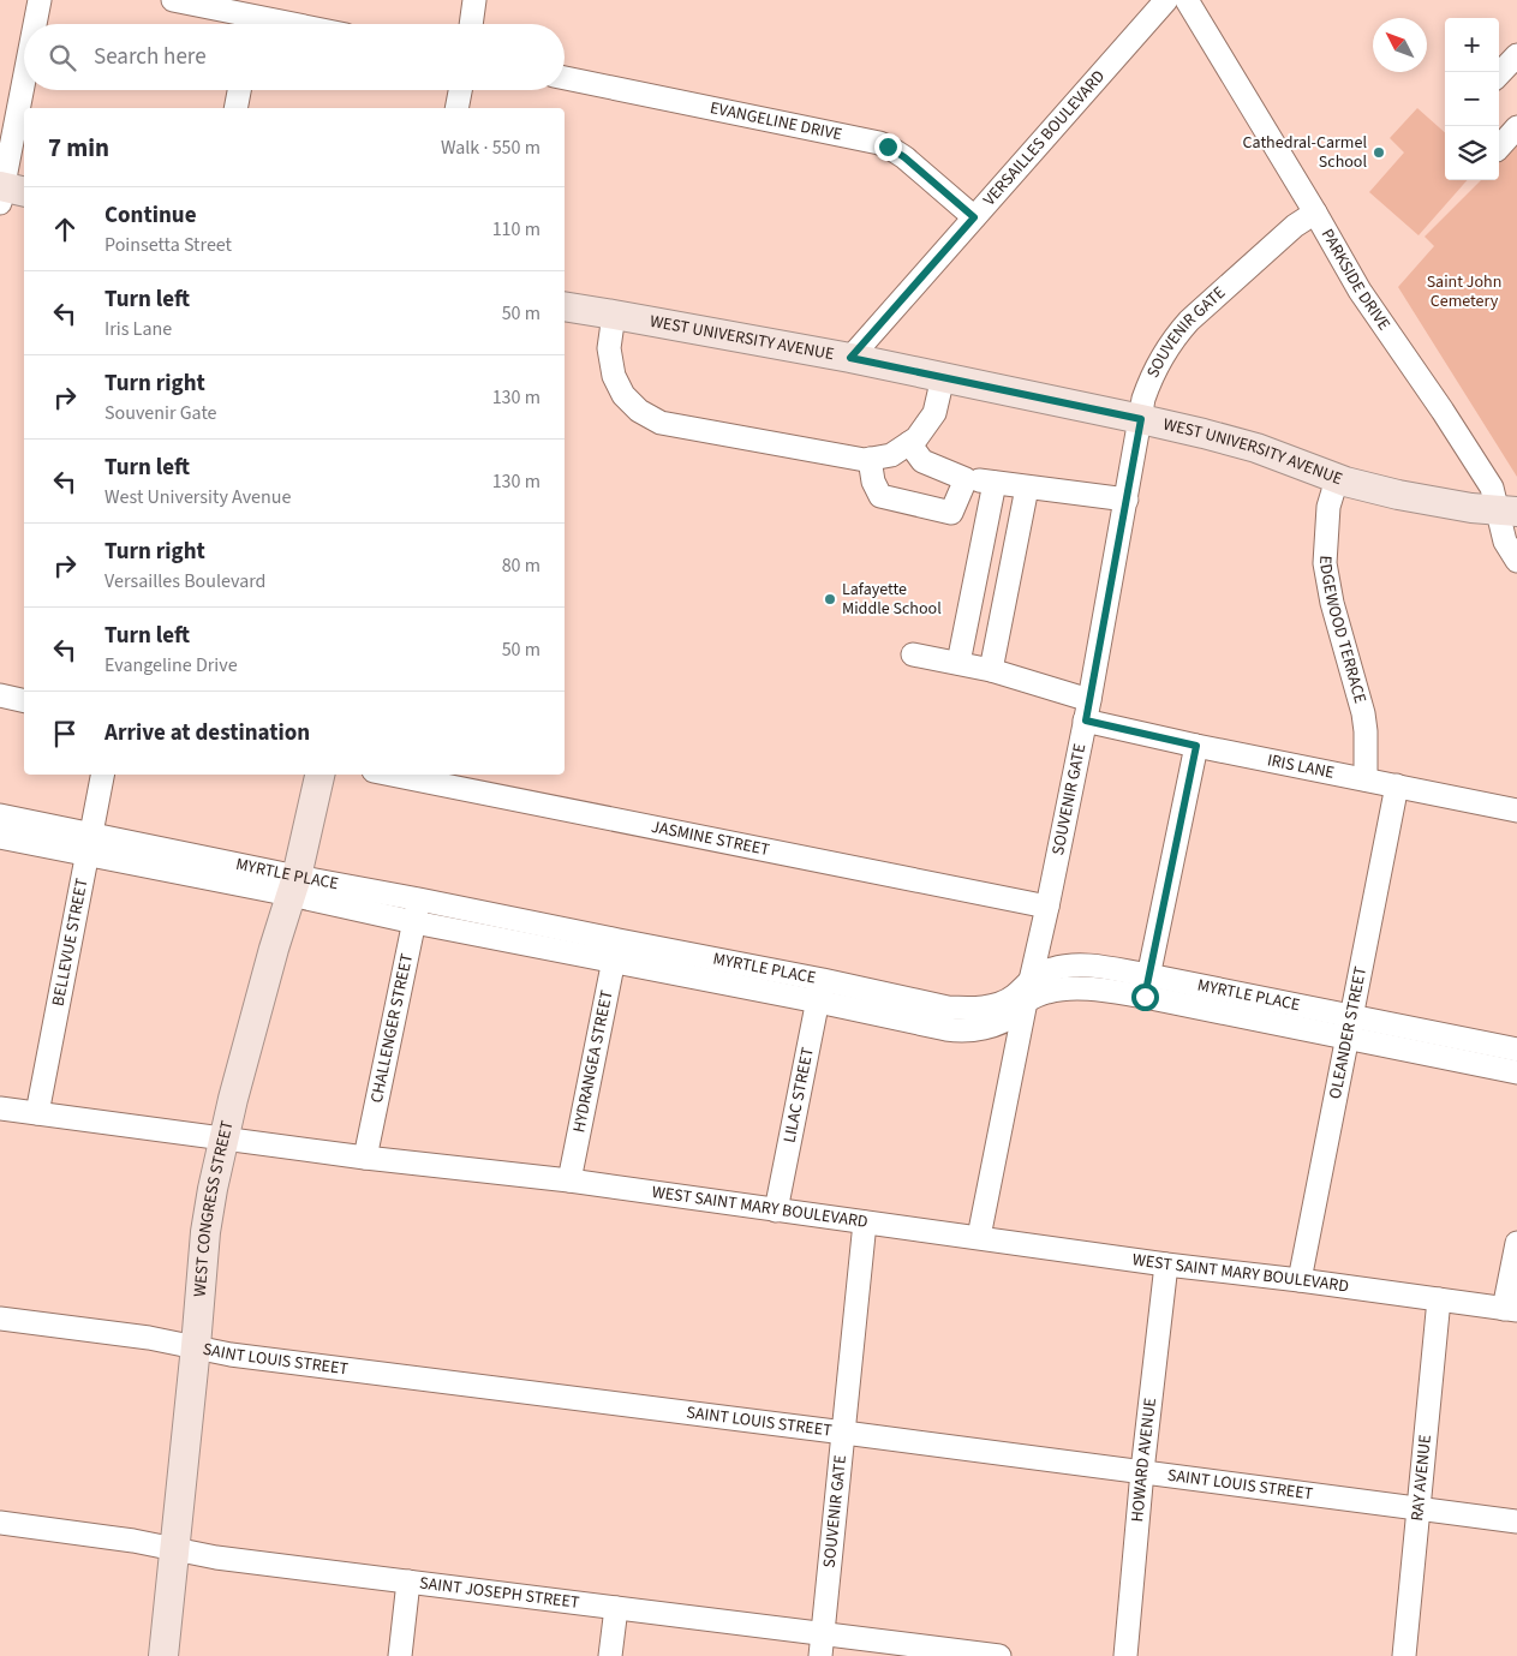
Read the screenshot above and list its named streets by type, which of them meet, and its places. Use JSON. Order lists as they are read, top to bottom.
{
  "streets": {
    "main road": ["WEST UNIVERSITY AVENUE", "WEST CONGRESS STREET"],
    "street": [
      "EVANGELINE DRIVE",
      "VERSAILLES BOULEVARD",
      "PARKSIDE DRIVE",
      "SOUVENIR GATE",
      "EDGEWOOD TERRACE",
      "IRIS LANE",
      "JASMINE STREET",
      "MYRTLE PLACE",
      "BELLEVUE STREET",
      "CHALLENGER STREET",
      "OLEANDER STREET",
      "HYDRANGEA STREET",
      "LILAC STREET",
      "WEST SAINT MARY BOULEVARD",
      "SAINT LOUIS STREET",
      "HOWARD AVENUE",
      "RAY AVENUE",
      "SAINT JOSEPH STREET"
    ]
  },
  "crossings": [
    ["EVANGELINE DRIVE", "VERSAILLES BOULEVARD"],
    ["VERSAILLES BOULEVARD", "WEST UNIVERSITY AVENUE"],
    ["PARKSIDE DRIVE", "SOUVENIR GATE"],
    ["PARKSIDE DRIVE", "WEST UNIVERSITY AVENUE"],
    ["SOUVENIR GATE", "WEST UNIVERSITY AVENUE"],
    ["SOUVENIR GATE", "IRIS LANE"],
    ["SOUVENIR GATE", "JASMINE STREET"],
    ["SOUVENIR GATE", "MYRTLE PLACE"],
    ["SOUVENIR GATE", "WEST SAINT MARY BOULEVARD"],
    ["SOUVENIR GATE", "SAINT LOUIS STREET"],
    ["SOUVENIR GATE", "SAINT JOSEPH STREET"],
    ["WEST UNIVERSITY AVENUE", "EDGEWOOD TERRACE"],
    ["EDGEWOOD TERRACE", "IRIS LANE"],
    ["IRIS LANE", "OLEANDER STREET"],
    ["MYRTLE PLACE", "BELLEVUE STREET"],
    ["MYRTLE PLACE", "CHALLENGER STREET"],
    ["MYRTLE PLACE", "OLEANDER STREET"],
    ["MYRTLE PLACE", "HYDRANGEA STREET"],
    ["MYRTLE PLACE", "LILAC STREET"],
    ["MYRTLE PLACE", "WEST CONGRESS STREET"],
    ["BELLEVUE STREET", "WEST SAINT MARY BOULEVARD"],
    ["CHALLENGER STREET", "WEST SAINT MARY BOULEVARD"],
    ["OLEANDER STREET", "WEST SAINT MARY BOULEVARD"],
    ["HYDRANGEA STREET", "WEST SAINT MARY BOULEVARD"],
    ["LILAC STREET", "WEST SAINT MARY BOULEVARD"],
    ["WEST SAINT MARY BOULEVARD", "WEST CONGRESS STREET"],
    ["WEST SAINT MARY BOULEVARD", "HOWARD AVENUE"],
    ["WEST SAINT MARY BOULEVARD", "RAY AVENUE"],
    ["WEST CONGRESS STREET", "SAINT LOUIS STREET"],
    ["WEST CONGRESS STREET", "SAINT JOSEPH STREET"],
    ["SAINT LOUIS STREET", "HOWARD AVENUE"],
    ["SAINT LOUIS STREET", "RAY AVENUE"]
  ],
  "parks": ["Saint John Cemetery"],
  "places": ["Cathedral-Carmel School", "Lafayette Middle School"],
  "north": "top left",
  "page": {
    "map_buttons": ["+", "−"],
    "search": "Search here",
    "heading": ["7 min", "Walk · 550 m"],
    "list": [
      ["Continue", "Poinsetta Street", "110 m"],
      ["Turn left", "Iris Lane", "50 m"],
      ["Turn right", "Souvenir Gate", "130 m"],
      ["Turn left", "West University Avenue", "130 m"],
      ["Turn right", "Versailles Boulevard", "80 m"],
      ["Turn left", "Evangeline Drive", "50 m"],
      "Arrive at destination"
    ]
  }
}
